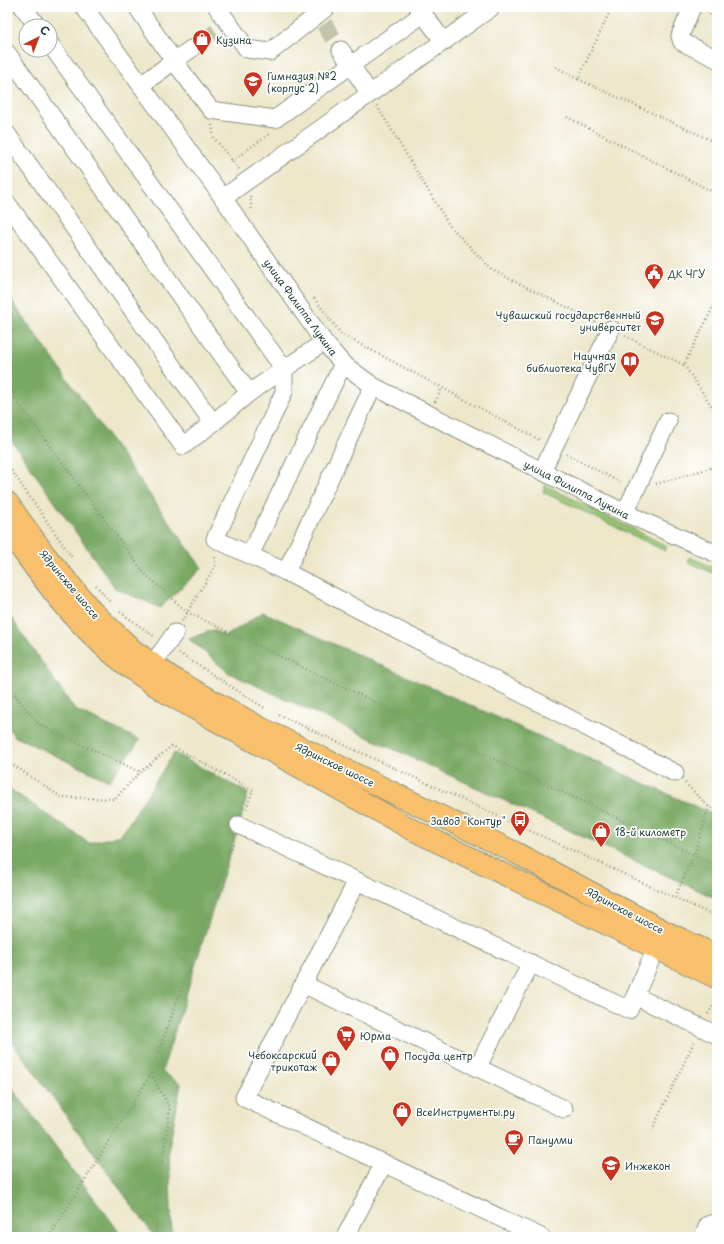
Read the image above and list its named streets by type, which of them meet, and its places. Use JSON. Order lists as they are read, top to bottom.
{
  "streets": {
    "main road": ["Ядринское шоссе"],
    "street": ["улица Филиппа Лукина"]
  },
  "places": {
    "shop": [
      "Кузина",
      "18-й километр",
      "Посуда центр",
      "Чебоксарский трикотаж",
      "ВсеИнструменты.ру"
    ],
    "school or university": ["Гимназия №2 (корпус 2)", "Чувашский государственный университет", "Инжекон"],
    "public building": ["ДК ЧГУ"],
    "library": ["Научная библиотека ЧувГУ"],
    "bus stop": ["Завод \"Контур\""],
    "supermarket": ["Юрма"],
    "cafe": ["Панулми"]
  },
  "north": "top right"
}
